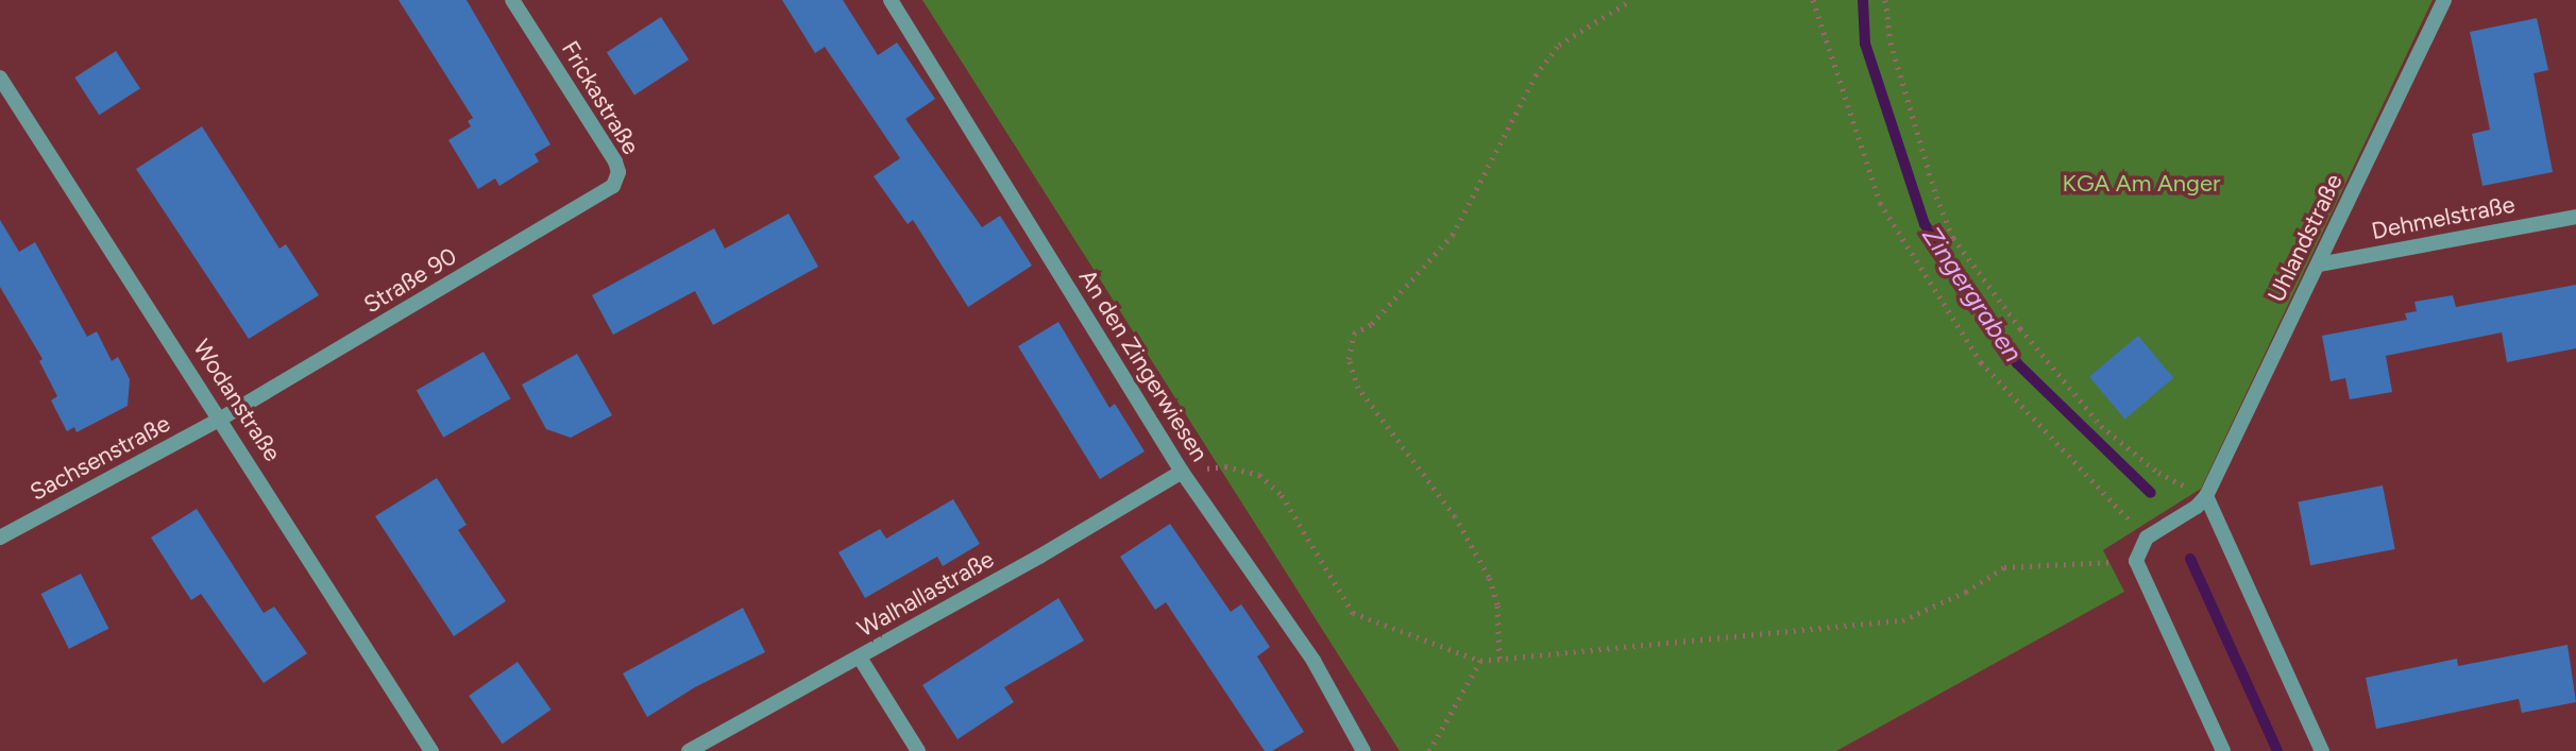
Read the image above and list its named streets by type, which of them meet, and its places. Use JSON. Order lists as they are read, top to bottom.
{
  "streets": {
    "street": [
      "Frickastraße",
      "Dehmelstraße",
      "Uhlandstraße",
      "Straße 90",
      "An den Zingerwiesen",
      "Wodanstraße",
      "Sachsenstraße",
      "Walhallastraße"
    ]
  },
  "crossings": [
    ["Frickastraße", "Straße 90"],
    ["Dehmelstraße", "Uhlandstraße"],
    ["Straße 90", "Wodanstraße"],
    ["Straße 90", "Sachsenstraße"],
    ["An den Zingerwiesen", "Walhallastraße"],
    ["Wodanstraße", "Sachsenstraße"]
  ],
  "water": ["Zingergraben"],
  "parks": ["KGA Am Anger"]
}
